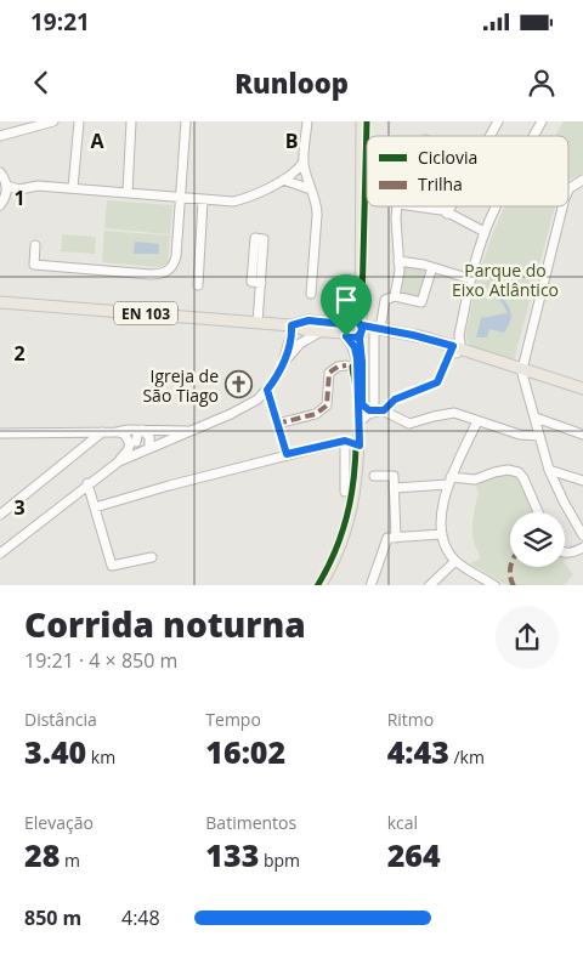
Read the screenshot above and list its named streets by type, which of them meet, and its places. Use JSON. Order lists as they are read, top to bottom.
{
  "streets": {
    "main road": ["EN 103"]
  },
  "parks": ["Parque do Eixo Atlântico"],
  "places": {
    "church": ["Igreja de São Tiago"]
  },
  "legend": ["Ciclovia", "Trilha"],
  "page": {
    "status": "19:21",
    "header": "Runloop",
    "heading": ["Corrida noturna", "19:21 · 4 × 850 m"],
    "stats": [
      ["Distância", "3.40 km"],
      ["Tempo", "16:02"],
      ["Ritmo", "4:43 /km"],
      ["Elevação", "28 m"],
      ["Batimentos", "133 bpm"],
      ["kcal", "264"]
    ],
    "list": [
      {
        "name": "850 m",
        "note": "4:48"
      }
    ]
  },
  "grid": {
    "columns": ["A", "B"],
    "rows": ["1", "2", "3"]
  }
}
